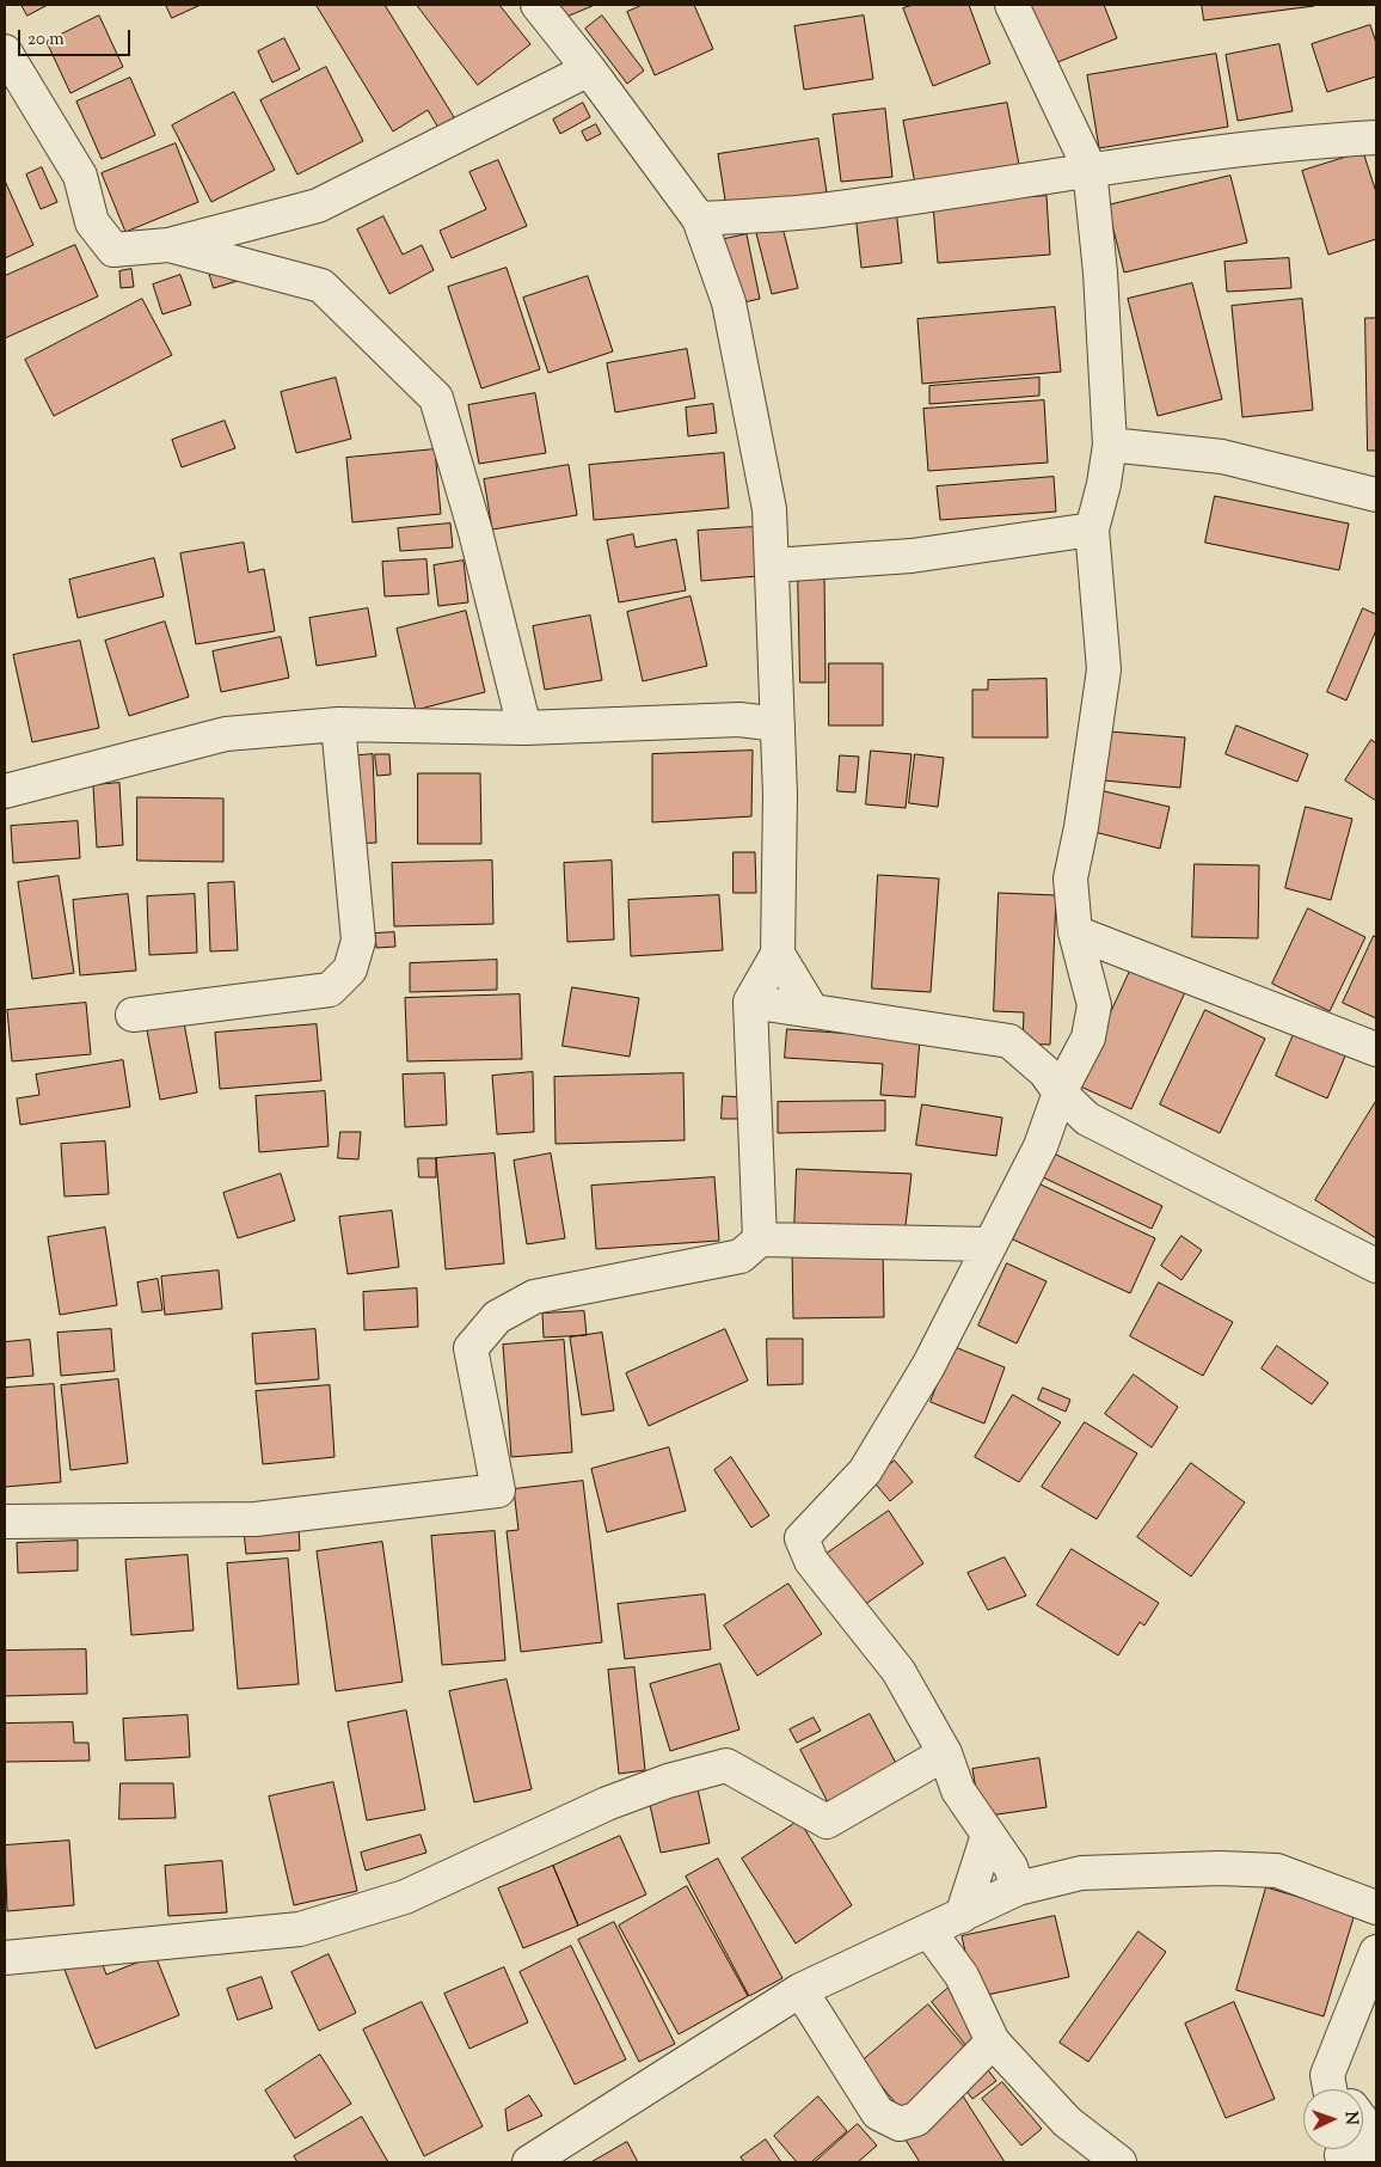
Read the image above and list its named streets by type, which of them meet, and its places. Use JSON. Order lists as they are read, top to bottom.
{
  "scale_bar": "20 m",
  "north": "right"
}
